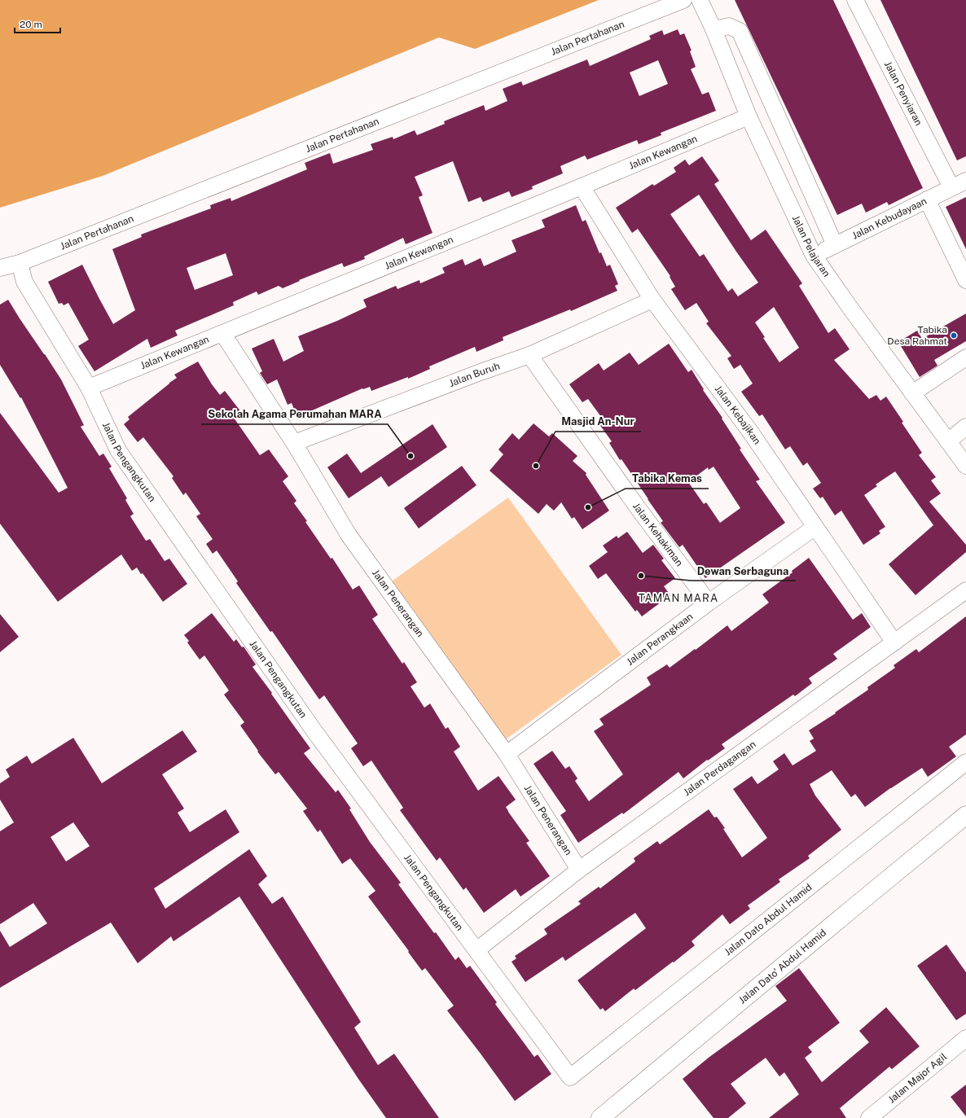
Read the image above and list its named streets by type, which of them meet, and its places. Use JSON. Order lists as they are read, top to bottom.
{
  "streets": {
    "street": [
      "Jalan Pertahanan",
      "Jalan Penyiaran",
      "Jalan Kewangan",
      "Jalan Kebudayaan",
      "Jalan Pelajaran",
      "Jalan Buruh",
      "Jalan Kebajikan",
      "Jalan Pengangkutan",
      "Jalan Kehakiman",
      "Jalan Penerangan",
      "Jalan Perangkaan",
      "Jalan Perdagangan",
      "Jalan Dato Abdul Hamid",
      "Jalan Dato' Abdul Hamid",
      "Jalan Major Agil"
    ]
  },
  "crossings": [
    ["Jalan Pertahanan", "Jalan Pengangkutan"],
    ["Jalan Penyiaran", "Jalan Kebudayaan"],
    ["Jalan Kewangan", "Jalan Pelajaran"],
    ["Jalan Kewangan", "Jalan Kebajikan"],
    ["Jalan Kewangan", "Jalan Pengangkutan"],
    ["Jalan Kewangan", "Jalan Penerangan"],
    ["Jalan Kebudayaan", "Jalan Pelajaran"],
    ["Jalan Buruh", "Jalan Kebajikan"],
    ["Jalan Buruh", "Jalan Kehakiman"],
    ["Jalan Buruh", "Jalan Penerangan"],
    ["Jalan Kebajikan", "Jalan Perangkaan"],
    ["Jalan Kebajikan", "Jalan Perdagangan"],
    ["Jalan Pengangkutan", "Jalan Perdagangan"],
    ["Jalan Pengangkutan", "Jalan Dato Abdul Hamid"],
    ["Jalan Kehakiman", "Jalan Perangkaan"],
    ["Jalan Penerangan", "Jalan Perangkaan"],
    ["Jalan Penerangan", "Jalan Perdagangan"]
  ],
  "districts": ["TAMAN MARA"],
  "places": [
    "Tabika Desa Rahmat",
    "Sekolah Agama Perumahan MARA",
    "Masjid An-Nur",
    "Tabika Kemas",
    "Dewan Serbaguna"
  ],
  "scale_bar": "20 m"
}
